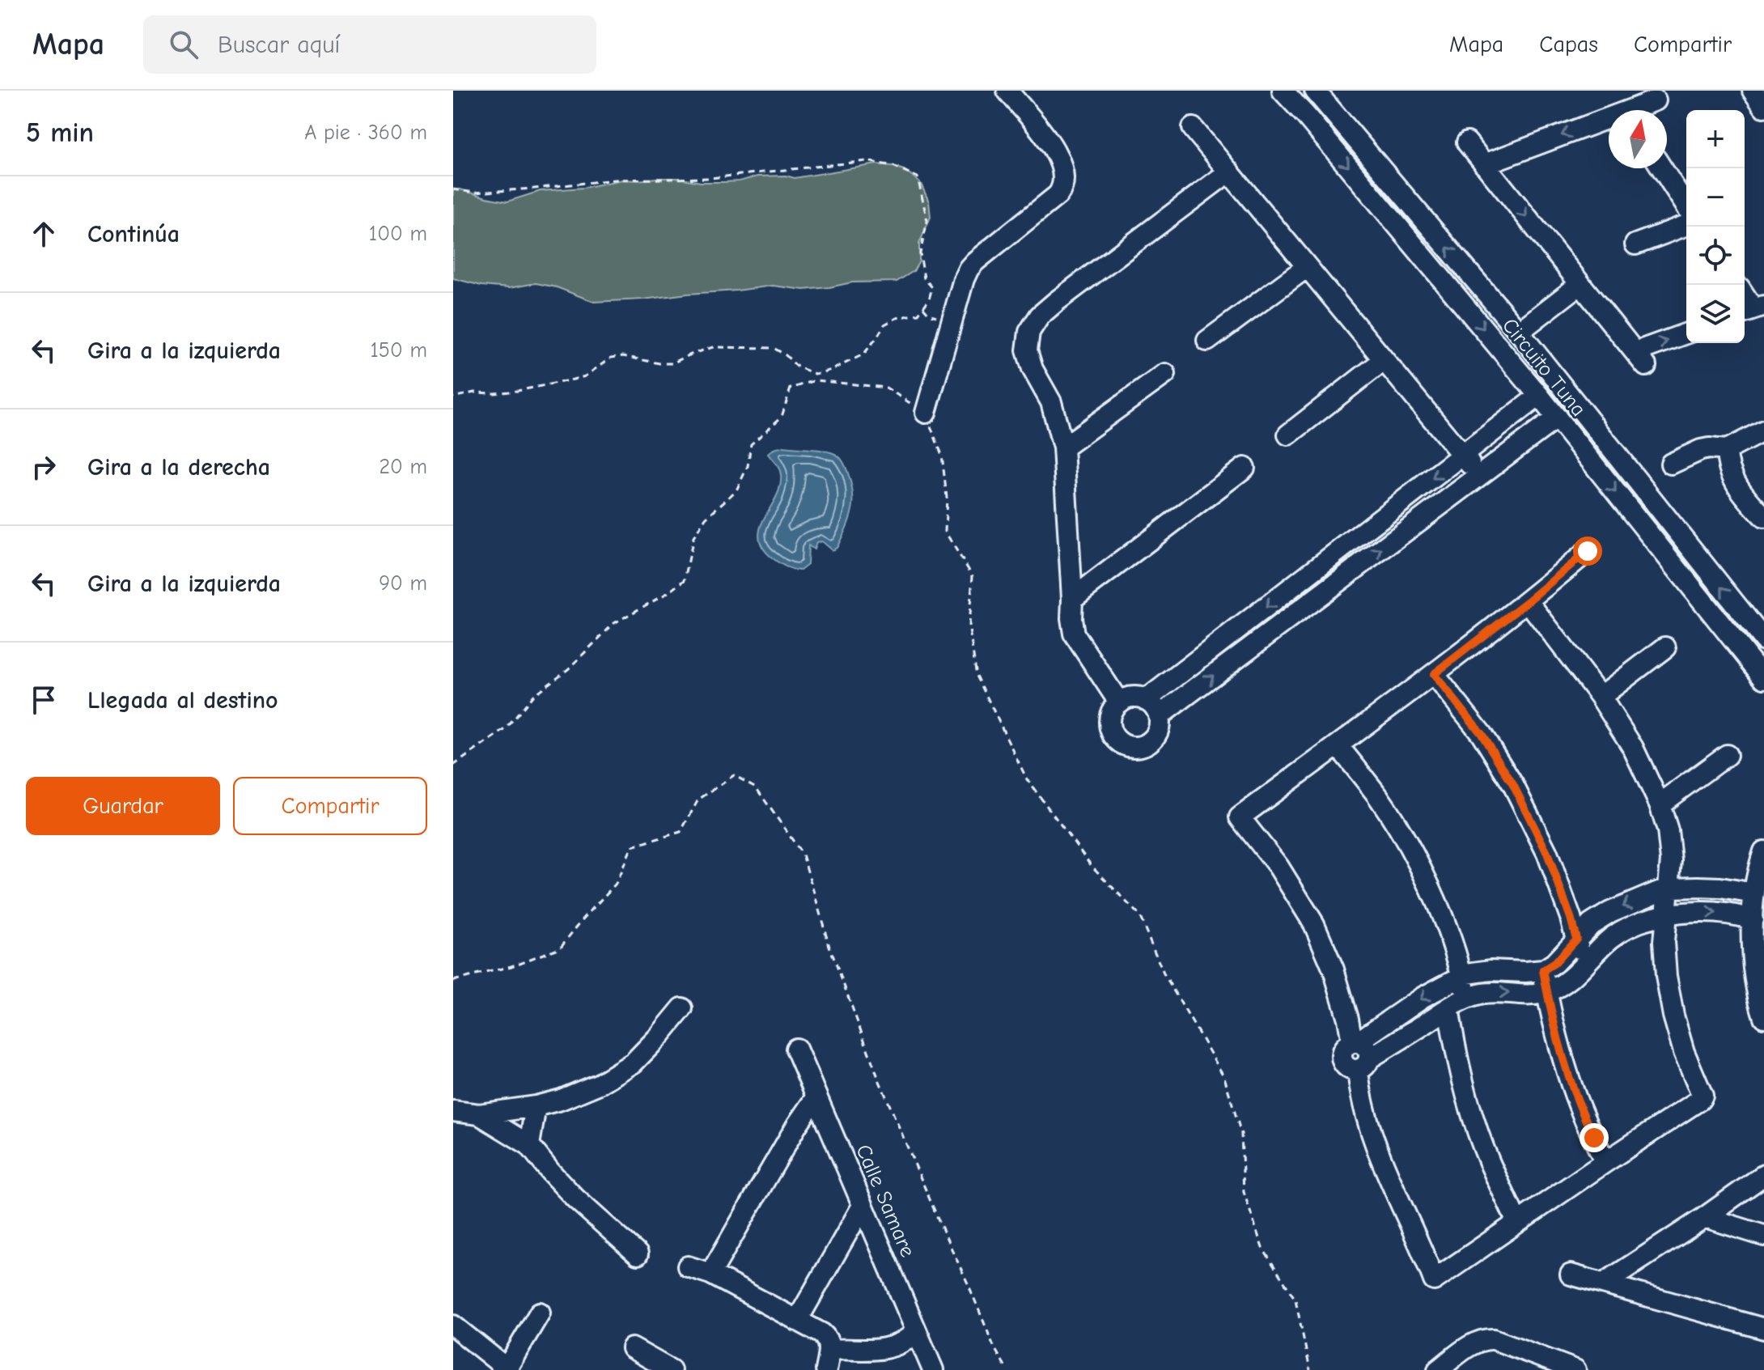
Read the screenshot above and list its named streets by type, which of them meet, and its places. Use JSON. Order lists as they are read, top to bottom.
{
  "streets": {
    "street": ["Circuito Tuna", "Calle Samare"]
  },
  "north": "top",
  "page": {
    "header": "Mapa",
    "search": "Buscar aquí",
    "nav": ["Mapa", "Capas", "Compartir"],
    "heading": ["5 min", "A pie · 360 m"],
    "map_buttons": ["+", "−"],
    "list": [
      ["Continúa", "100 m"],
      ["Gira a la izquierda", "150 m"],
      ["Gira a la derecha", "20 m"],
      ["Gira a la izquierda", "90 m"],
      "Llegada al destino"
    ],
    "buttons": ["Guardar", "Compartir"]
  }
}
